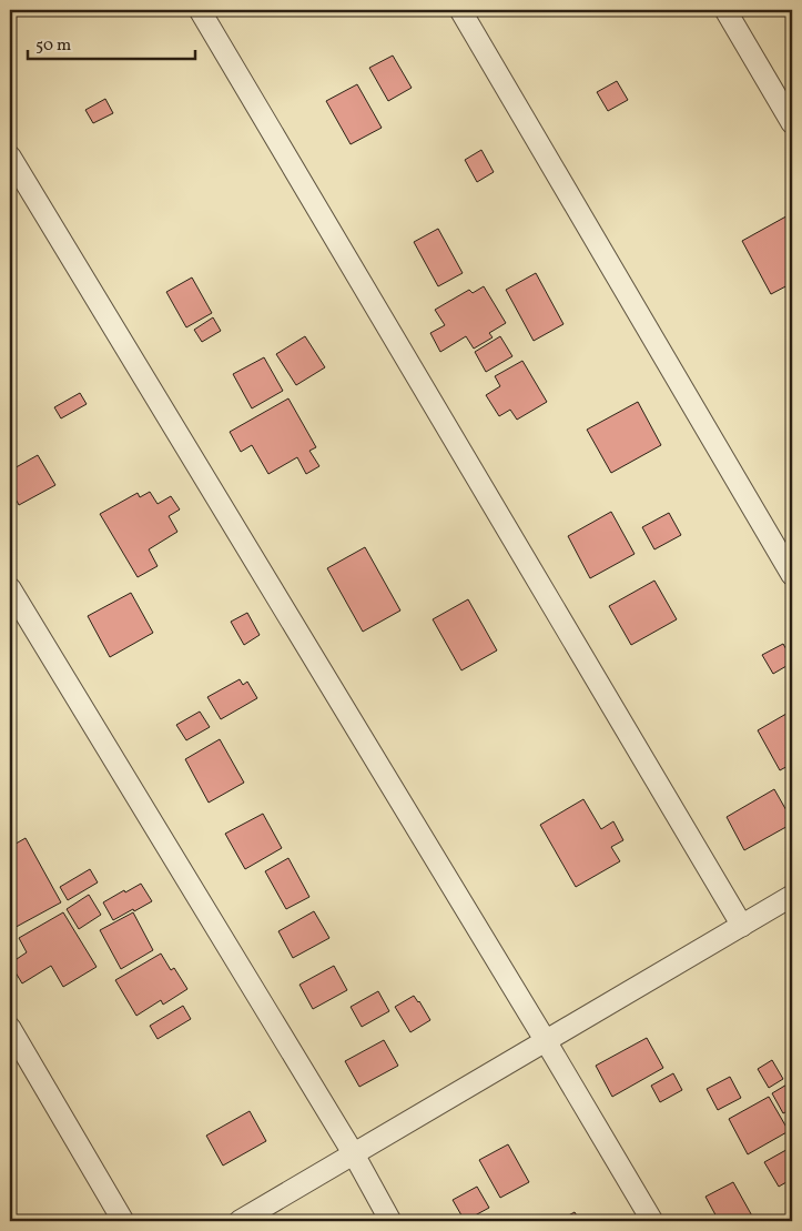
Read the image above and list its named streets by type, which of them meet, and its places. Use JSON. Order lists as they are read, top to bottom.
{
  "scale_bar": "50 m"
}
